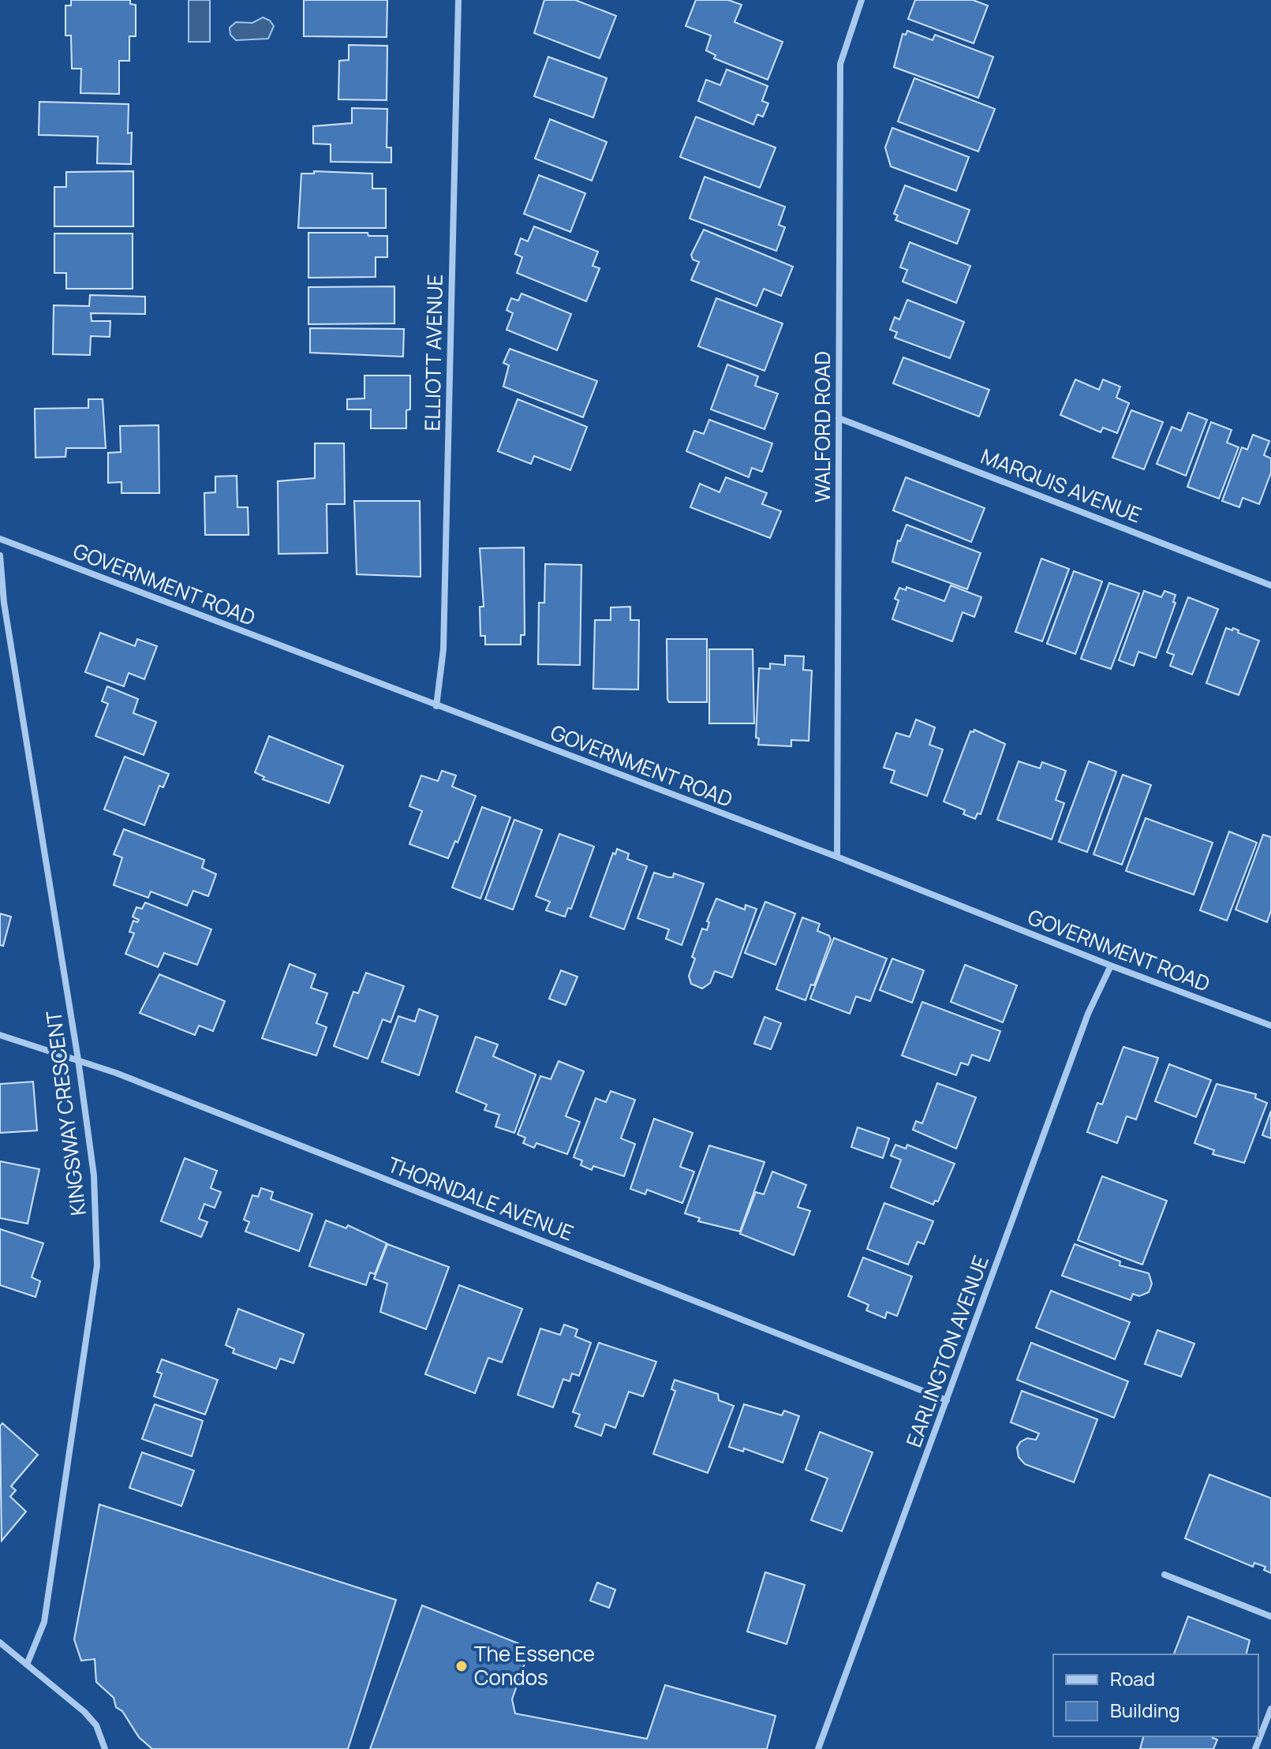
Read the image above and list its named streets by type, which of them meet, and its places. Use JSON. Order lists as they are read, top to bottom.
{
  "streets": {
    "street": [
      "ELLIOTT AVENUE",
      "WALFORD ROAD",
      "MARQUIS AVENUE",
      "GOVERNMENT ROAD",
      "KINGSWAY CRESCENT",
      "THORNDALE AVENUE",
      "EARLINGTON AVENUE"
    ]
  },
  "crossings": [
    ["ELLIOTT AVENUE", "GOVERNMENT ROAD"],
    ["WALFORD ROAD", "MARQUIS AVENUE"],
    ["WALFORD ROAD", "GOVERNMENT ROAD"],
    ["GOVERNMENT ROAD", "EARLINGTON AVENUE"],
    ["KINGSWAY CRESCENT", "THORNDALE AVENUE"],
    ["THORNDALE AVENUE", "EARLINGTON AVENUE"]
  ],
  "places": ["The Essence Condos"],
  "legend": ["Road", "Building"]
}
